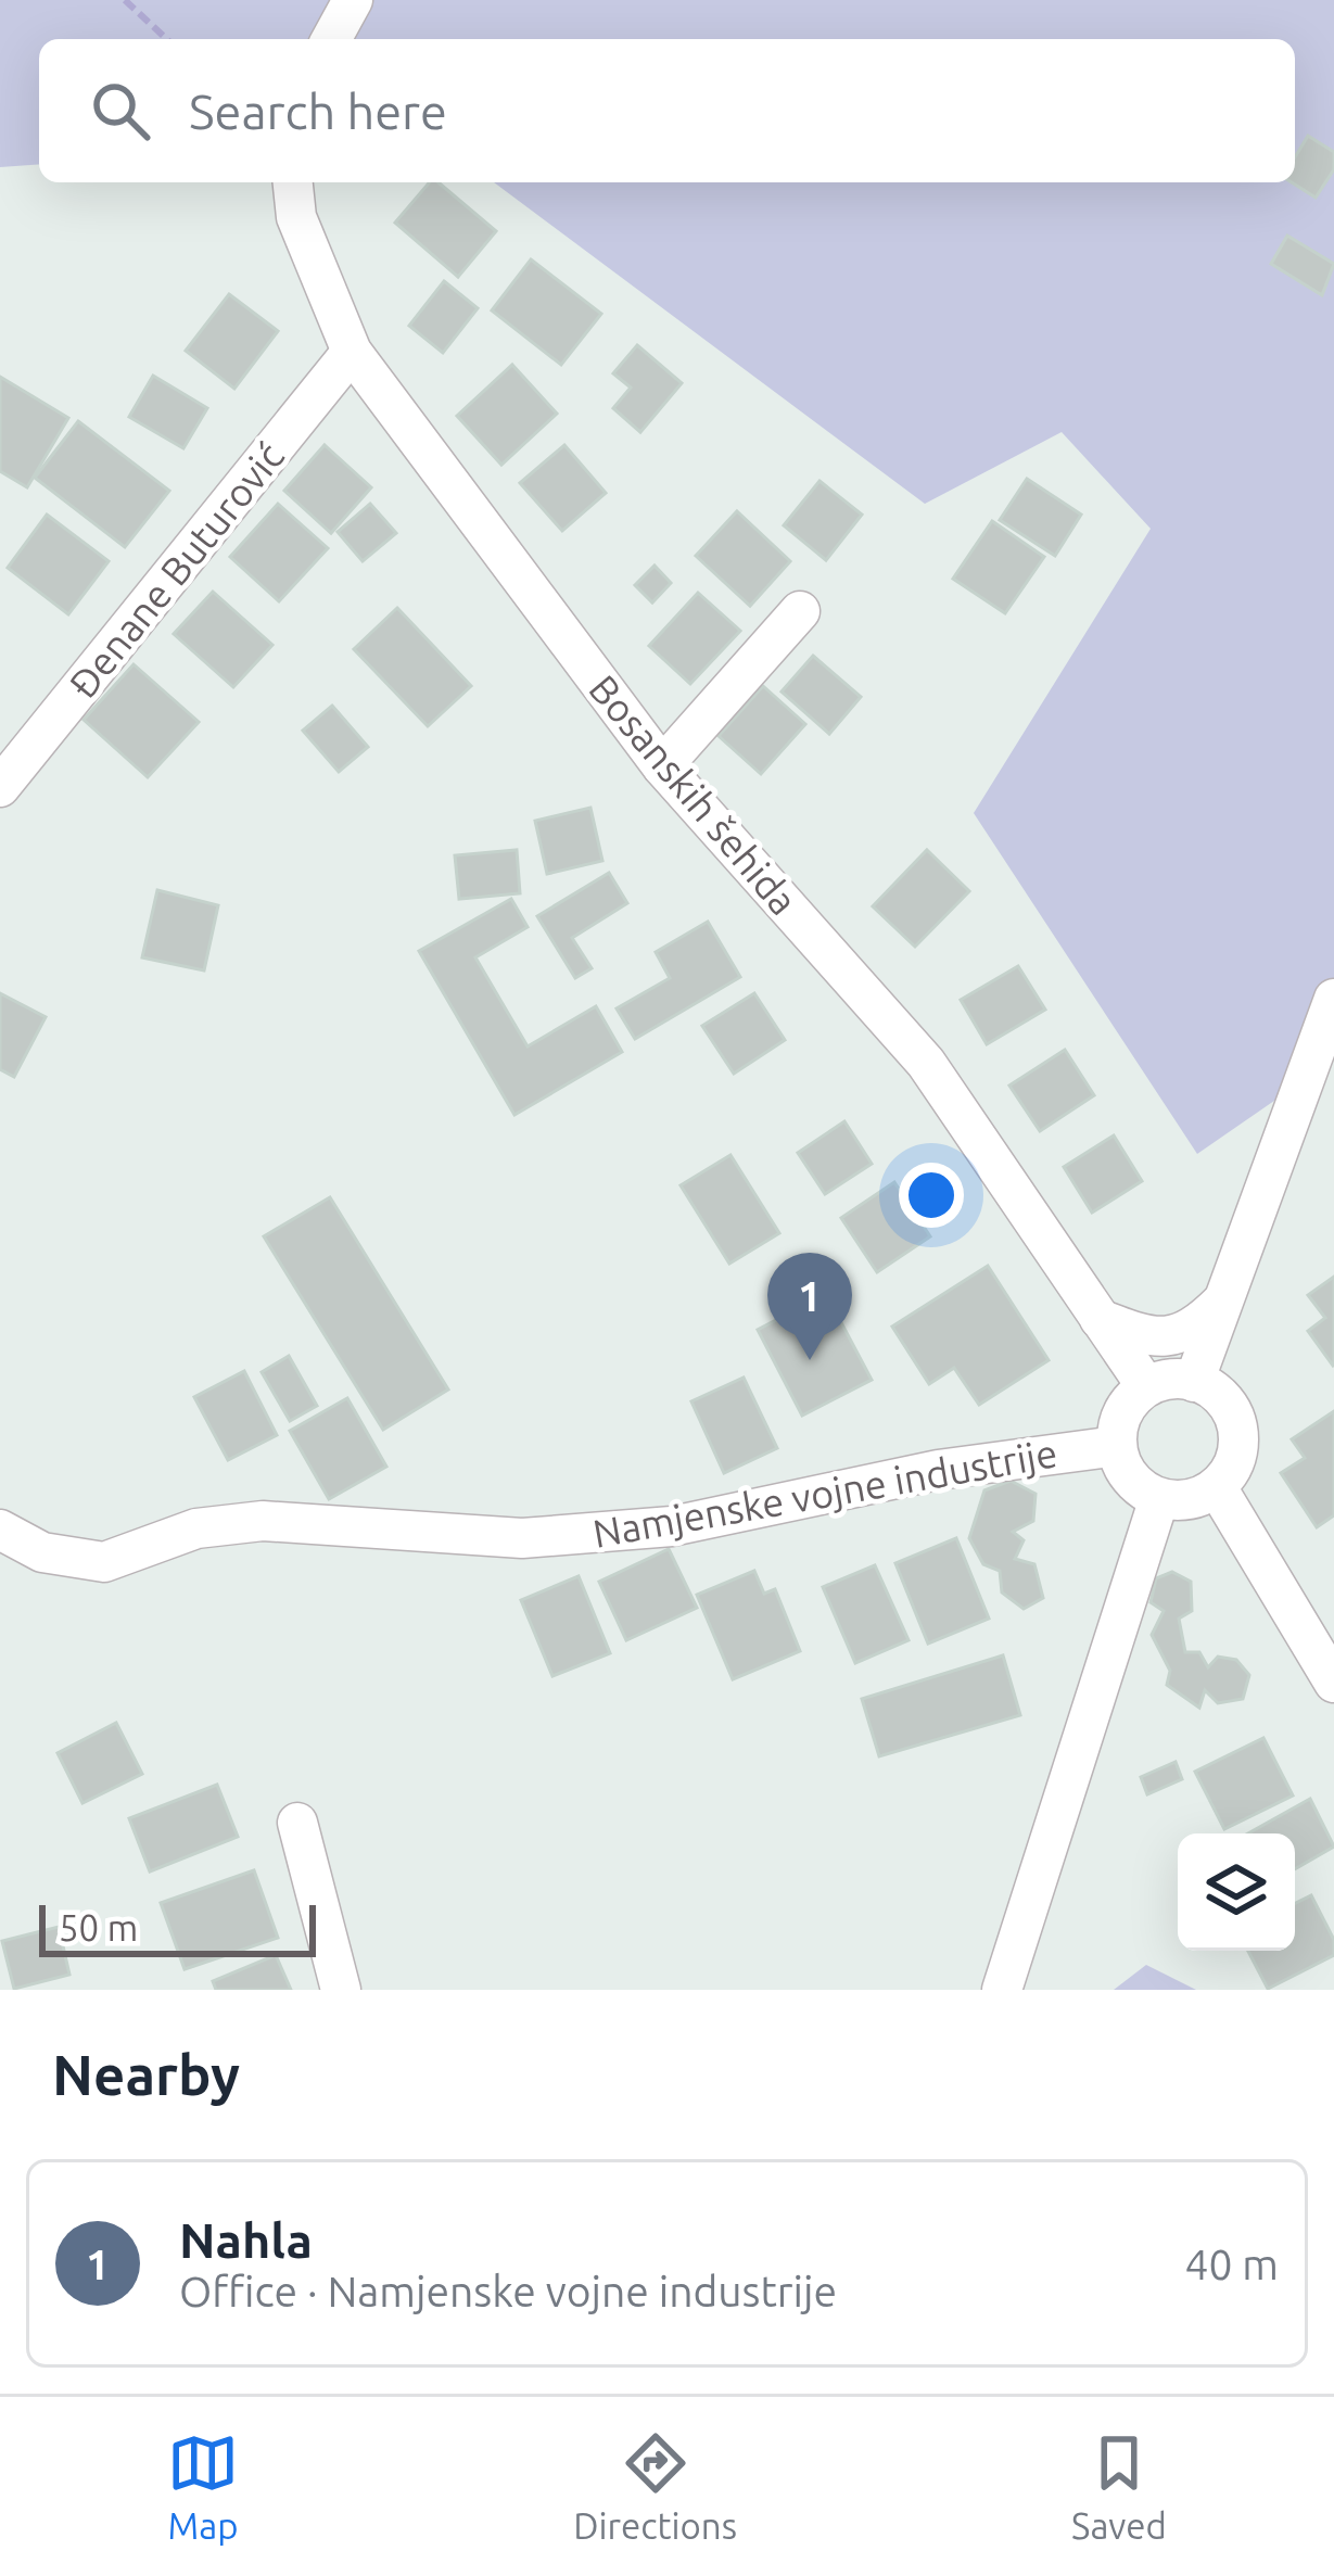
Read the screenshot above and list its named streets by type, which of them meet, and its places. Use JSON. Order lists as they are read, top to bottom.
{
  "streets": {
    "street": ["Đenane Buturović", "Bosanskih šehida", "Namjenske vojne industrije"]
  },
  "crossings": [
    ["Đenane Buturović", "Bosanskih šehida"],
    ["Bosanskih šehida", "Namjenske vojne industrije"]
  ],
  "scale_bar": "50 m",
  "page": {
    "search": "Search here",
    "pins": "1",
    "scale": "50 m",
    "heading": "Nearby",
    "list": [
      {
        "mark": "1",
        "name": "Nahla",
        "note": "Office · Namjenske vojne industrije",
        "value": "40 m"
      }
    ],
    "nav": ["Map", "Directions", "Saved"]
  }
}
